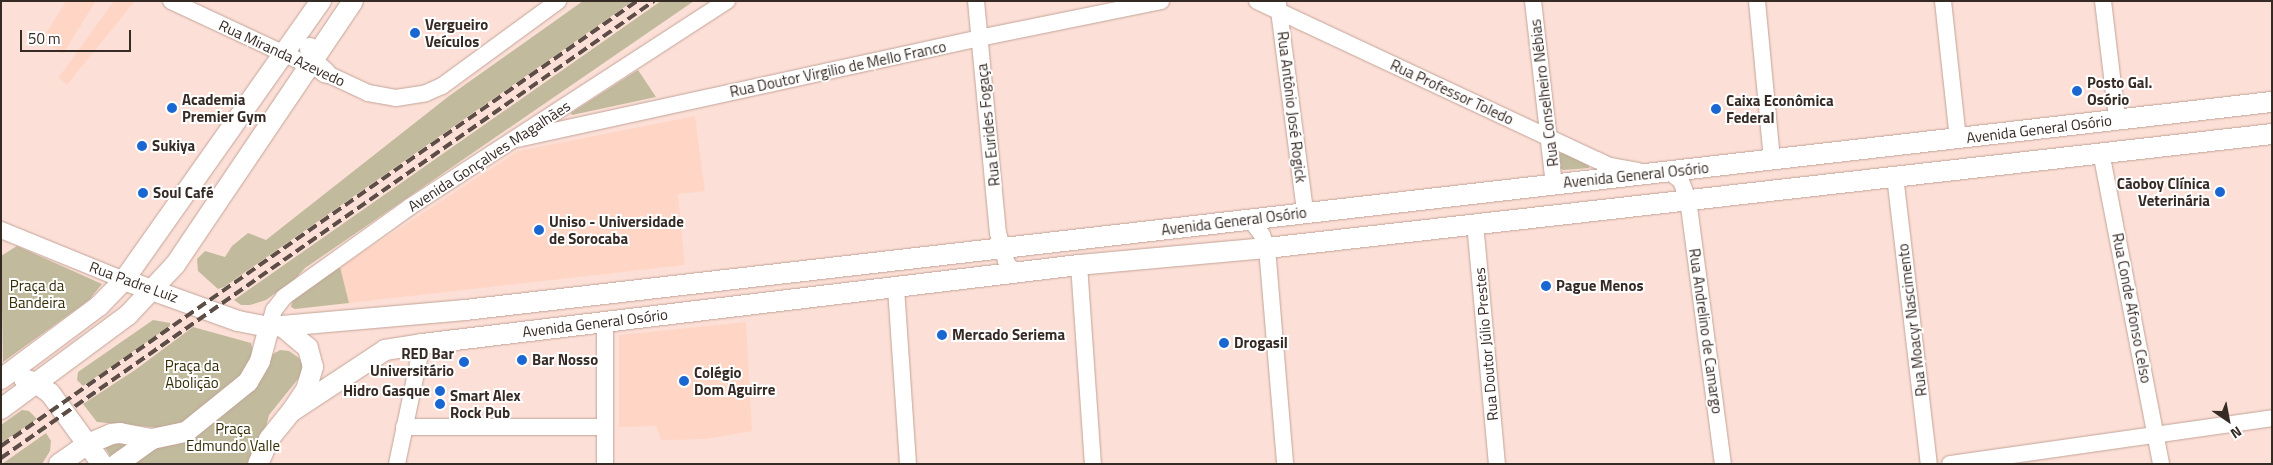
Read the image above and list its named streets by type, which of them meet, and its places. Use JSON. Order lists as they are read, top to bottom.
{
  "streets": {
    "main road": ["Avenida General Osório", "Rua Padre Luiz"],
    "street": [
      "Rua Miranda Azevedo",
      "Rua Doutor Virgilio de Mello Franco",
      "Rua Professor Toledo",
      "Rua Conselheiro Nébias",
      "Rua Antônio José Rogick",
      "Rua Eurides Fogaça",
      "Avenida Gonçalves Magalhães",
      "Rua Conde Afonso Celso",
      "Rua Moacyr Nascimento",
      "Rua Andrelino de Camargo",
      "Rua Doutor Júlio Prestes"
    ]
  },
  "crossings": [
    ["Rua Doutor Virgilio de Mello Franco", "Rua Eurides Fogaça"],
    ["Rua Doutor Virgilio de Mello Franco", "Avenida Gonçalves Magalhães"],
    ["Rua Professor Toledo", "Rua Conselheiro Nébias"],
    ["Rua Professor Toledo", "Rua Antônio José Rogick"],
    ["Rua Professor Toledo", "Avenida General Osório"],
    ["Rua Conselheiro Nébias", "Avenida General Osório"],
    ["Rua Antônio José Rogick", "Avenida General Osório"],
    ["Rua Eurides Fogaça", "Avenida General Osório"],
    ["Avenida General Osório", "Avenida Gonçalves Magalhães"],
    ["Avenida General Osório", "Rua Padre Luiz"],
    ["Avenida General Osório", "Rua Conde Afonso Celso"],
    ["Avenida General Osório", "Rua Moacyr Nascimento"],
    ["Avenida General Osório", "Rua Andrelino de Camargo"],
    ["Avenida General Osório", "Rua Doutor Júlio Prestes"],
    ["Avenida Gonçalves Magalhães", "Rua Padre Luiz"]
  ],
  "parks": ["Praça da Bandeira", "Praça da Abolição", "Praça Edmundo Valle"],
  "places": [
    "Vergueiro Veículos",
    "Posto Gal. Osório",
    "Academia Premier Gym",
    "Caixa Econômica Federal",
    "Sukiya",
    "Cãoboy Clínica Veterinária",
    "Soul Café",
    "Uniso - Universidade de Sorocaba",
    "Pague Menos",
    "Mercado Seriema",
    "Drogasil",
    "Bar Nosso",
    "RED Bar Universitário",
    "Colégio Dom Aguirre",
    "Hidro Gasque",
    "Smart Alex Rock Pub"
  ],
  "scale_bar": "50 m",
  "north": "bottom right"
}
